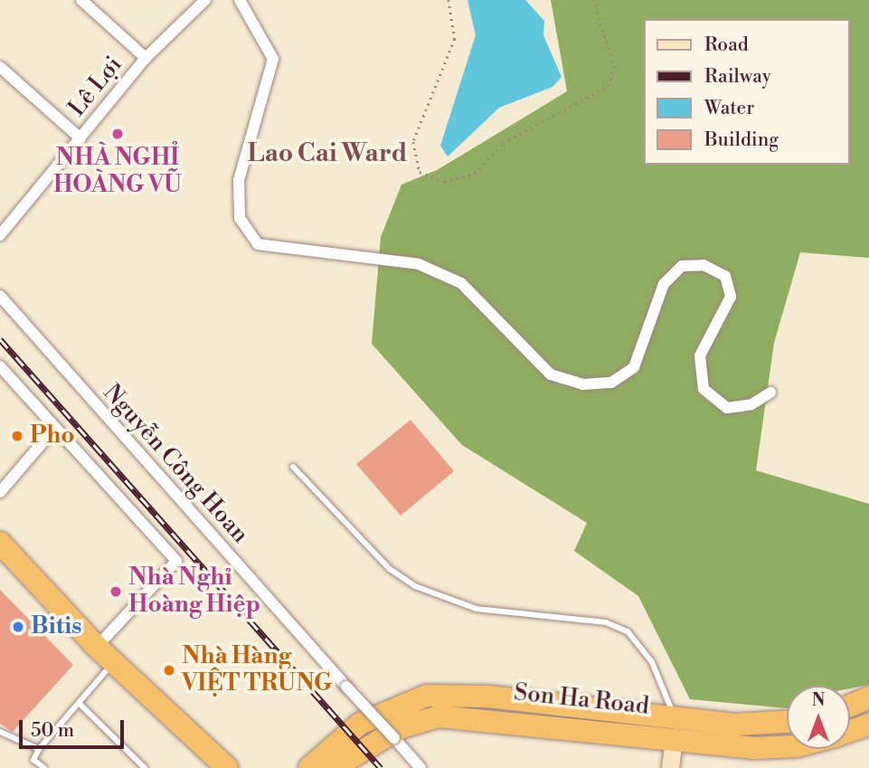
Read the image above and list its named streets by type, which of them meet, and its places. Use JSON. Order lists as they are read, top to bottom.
{
  "streets": {
    "highway": ["Son Ha Road"],
    "street": ["Lê Lợi", "Nguyễn Công Hoan"]
  },
  "districts": ["Lao Cai Ward"],
  "places": [
    "NHÀ NGHỈ HOÀNG VŨ",
    "Pho",
    "Nhà Nghỉ Hoàng Hiệp",
    "Bitis",
    "Nhà Hàng VIỆT TRUNG"
  ],
  "legend": [
    "Road",
    "Railway",
    "Water",
    "Building"
  ],
  "scale_bar": "50 m",
  "north": "top"
}
